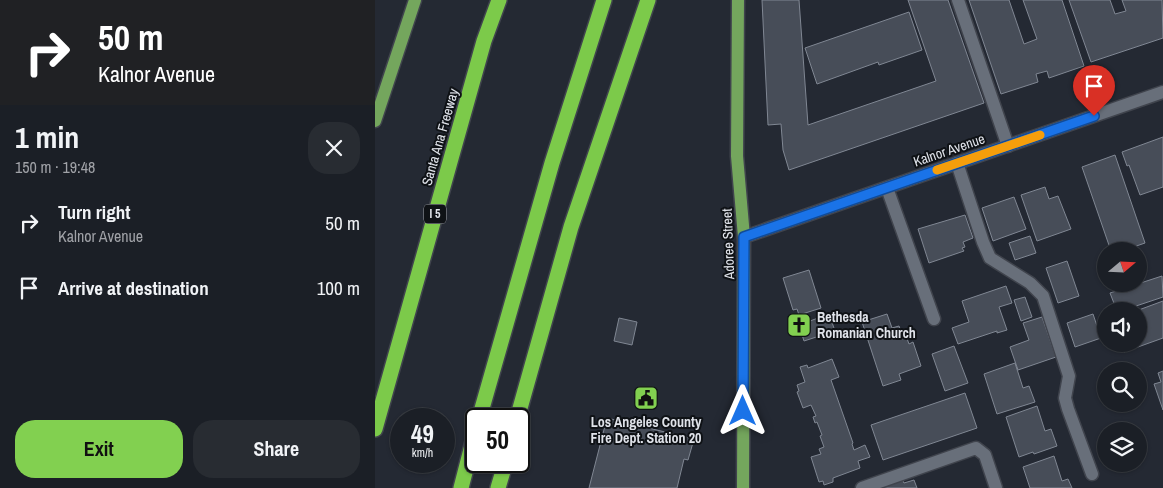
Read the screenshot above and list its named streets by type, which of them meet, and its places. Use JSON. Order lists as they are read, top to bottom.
{
  "streets": {
    "highway": ["Santa Ana Freeway", "I 5"],
    "main road": ["Adoree Street"],
    "street": ["Kalnor Avenue"]
  },
  "crossings": [
    ["Kalnor Avenue", "Adoree Street"]
  ],
  "places": {
    "church": ["Bethesda Romanian Church"],
    "public building": ["Los Angeles County Fire Dept. Station 20"]
  },
  "north": "right",
  "page": {
    "turn": ["50 m", "Kalnor Avenue"],
    "heading": ["1 min", "150 m · 19:48"],
    "list": [
      {
        "name": "Turn right",
        "note": "Kalnor Avenue",
        "value": "50 m"
      },
      {
        "name": "Arrive at destination",
        "value": "100 m"
      }
    ],
    "speed": "49 km/h",
    "limit": "50",
    "buttons": ["Exit", "Share"]
  }
}
